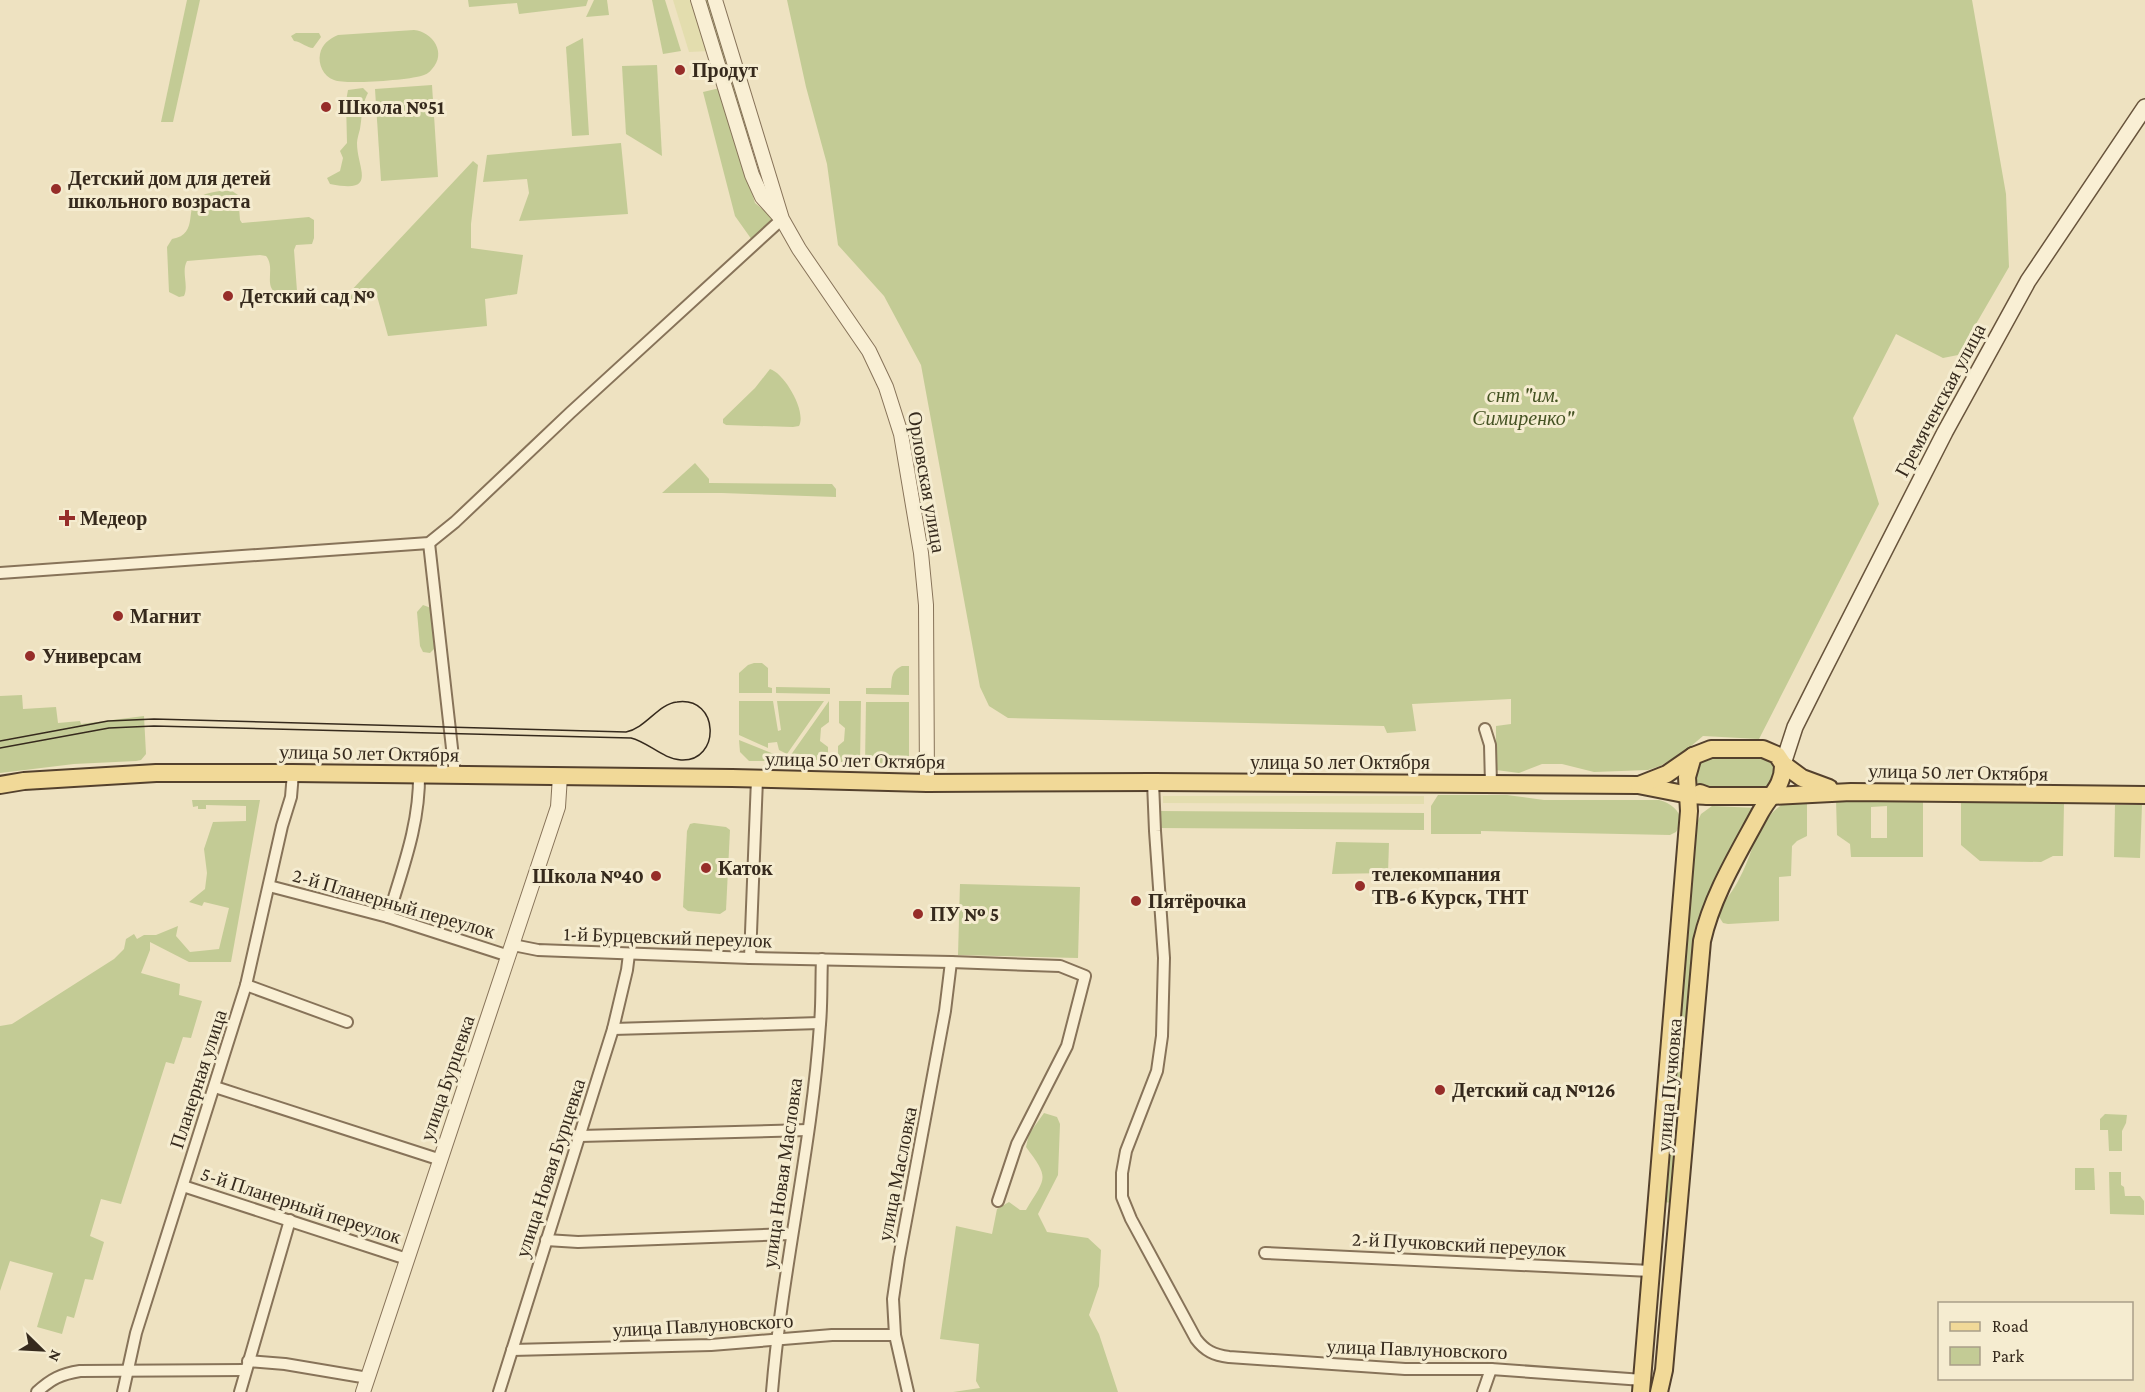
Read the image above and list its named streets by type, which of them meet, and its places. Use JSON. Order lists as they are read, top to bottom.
{
  "streets": {
    "main road": ["Гремяченская улица", "улица 50 лет Октября", "улица Пучковка"],
    "street": [
      "Орловская улица",
      "2-й Планерный переулок",
      "1-й Бурцевский переулок",
      "улица Бурцевка",
      "Планерная улица",
      "улица Новая Бурцевка",
      "улица Новая Масловка",
      "улица Масловка",
      "5-й Планерный переулок",
      "2-й Пучковский переулок",
      "улица Павлуновского"
    ]
  },
  "crossings": [
    ["Орловская улица", "улица 50 лет Октября"],
    ["улица 50 лет Октября", "улица Бурцевка"],
    ["улица 50 лет Октября", "Планерная улица"],
    ["улица 50 лет Октября", "улица Пучковка"],
    ["улица 50 лет Октября", "улица Павлуновского"],
    ["2-й Планерный переулок", "1-й Бурцевский переулок"],
    ["2-й Планерный переулок", "улица Бурцевка"],
    ["2-й Планерный переулок", "Планерная улица"],
    ["1-й Бурцевский переулок", "улица Бурцевка"],
    ["1-й Бурцевский переулок", "улица Новая Бурцевка"],
    ["1-й Бурцевский переулок", "улица Новая Масловка"],
    ["1-й Бурцевский переулок", "улица Масловка"],
    ["улица Бурцевка", "5-й Планерный переулок"],
    ["Планерная улица", "5-й Планерный переулок"],
    ["улица Пучковка", "2-й Пучковский переулок"],
    ["улица Пучковка", "улица Павлуновского"],
    ["улица Новая Бурцевка", "улица Павлуновского"],
    ["улица Новая Масловка", "улица Павлуновского"],
    ["улица Масловка", "улица Павлуновского"]
  ],
  "parks": ["снт \"им. Симиренко\""],
  "places": {
    "other": [
      "Продут",
      "Школа №51",
      "Детский дом для детей школьного возраста",
      "Детский сад №",
      "Магнит",
      "Универсам",
      "Каток",
      "Школа №40",
      "телекомпания ТВ-6 Курск, ТНТ",
      "Пятёрочка",
      "ПУ № 5",
      "Детский сад №126"
    ],
    "health": ["Медеор"]
  },
  "legend": ["Road", "Park"],
  "north": "bottom right"
}
